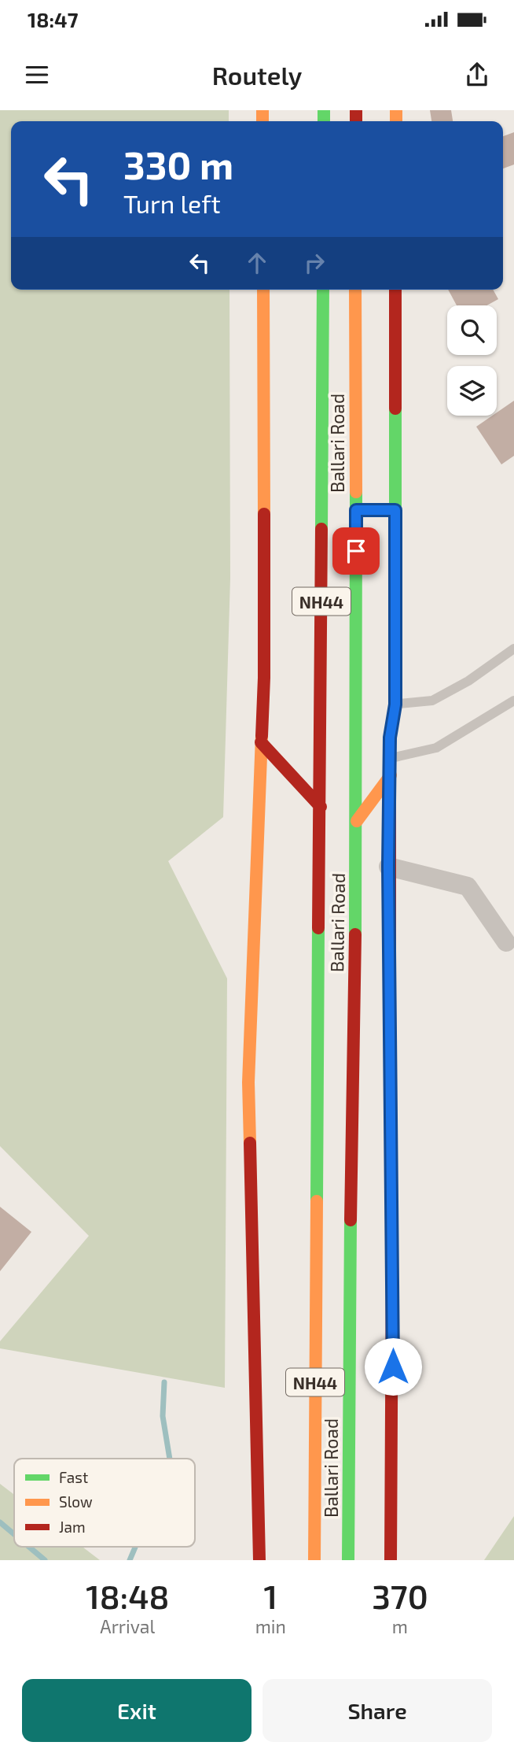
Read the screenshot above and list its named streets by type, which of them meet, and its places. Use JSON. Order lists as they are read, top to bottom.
{
  "streets": {
    "main road": ["Ballari Road", "NH44"]
  },
  "legend": ["Fast", "Slow", "Jam"],
  "page": {
    "status": "18:47",
    "header": "Routely",
    "turn": ["330 m", "Turn left"],
    "eta": [
      "18:48",
      "Arrival",
      "1",
      "min",
      "370",
      "m"
    ],
    "buttons": ["Exit", "Share"]
  }
}
